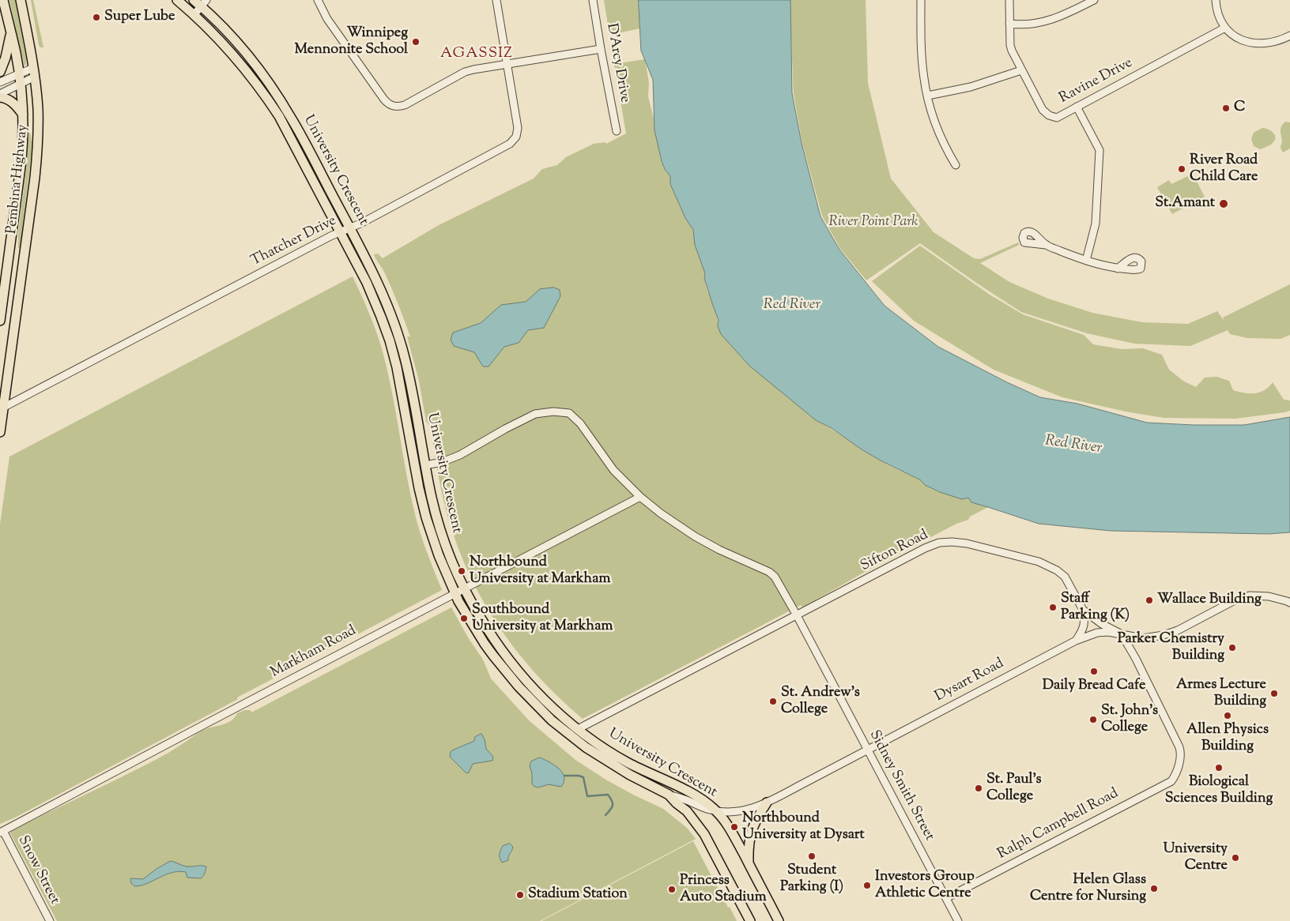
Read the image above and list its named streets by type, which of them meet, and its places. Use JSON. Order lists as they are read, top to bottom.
{
  "streets": {
    "main road": ["University Crescent", "Pembina Highway"],
    "street": [
      "D'Arcy Drive",
      "Ravine Drive",
      "Thatcher Drive",
      "Sifton Road",
      "Markham Road",
      "Dysart Road",
      "Sidney Smith Street",
      "Ralph Campbell Road",
      "Snow Street"
    ]
  },
  "crossings": [
    ["University Crescent", "Thatcher Drive"],
    ["University Crescent", "Sifton Road"],
    ["University Crescent", "Markham Road"],
    ["University Crescent", "Dysart Road"],
    ["University Crescent", "Sidney Smith Street"],
    ["Pembina Highway", "Thatcher Drive"],
    ["Sifton Road", "Dysart Road"],
    ["Sifton Road", "Sidney Smith Street"],
    ["Sifton Road", "Ralph Campbell Road"],
    ["Markham Road", "Sidney Smith Street"],
    ["Markham Road", "Snow Street"],
    ["Dysart Road", "Sidney Smith Street"],
    ["Dysart Road", "Ralph Campbell Road"],
    ["Sidney Smith Street", "Ralph Campbell Road"]
  ],
  "districts": ["AGASSIZ"],
  "water": ["Red River"],
  "parks": ["River Point Park"],
  "places": [
    "Super Lube",
    "Winnipeg Mennonite School",
    "C",
    "River Road Child Care",
    "St.Amant",
    "Northbound University at Markham",
    "Wallace Building",
    "Staff Parking (K)",
    "Southbound University at Markham",
    "Parker Chemistry Building",
    "Daily Bread Cafe",
    "Armes Lecture Building",
    "St. Andrew’s College",
    "Allen Physics Building",
    "St. John's College",
    "Biological Sciences Building",
    "St. Paul's College",
    "Northbound University at Dysart",
    "Student Parking (I)",
    "University Centre",
    "Investors Group Athletic Centre",
    "Helen Glass Centre for Nursing",
    "Princess Auto Stadium",
    "Stadium Station"
  ]
}
